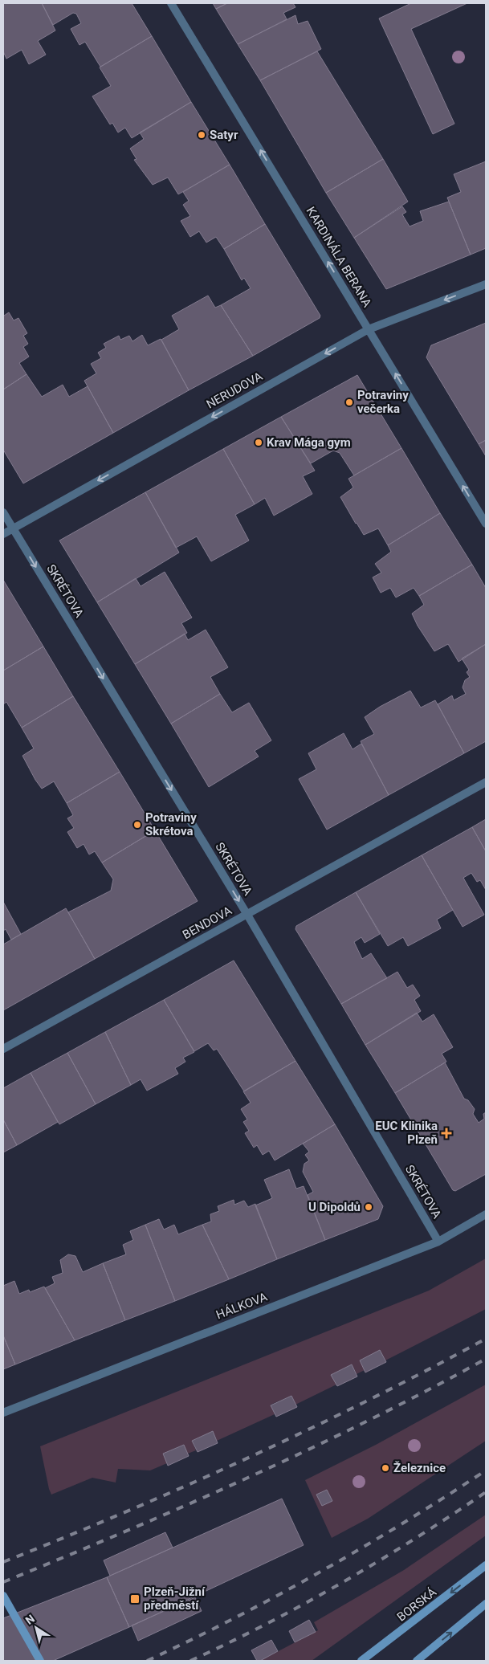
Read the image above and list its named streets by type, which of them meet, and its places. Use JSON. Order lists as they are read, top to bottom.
{
  "streets": {
    "street": [
      "KARDINÁLA BERANA",
      "NERUDOVA",
      "SKRÉTOVA",
      "BENDOVA",
      "HÁLKOVA",
      "BORSKÁ"
    ]
  },
  "crossings": [
    ["KARDINÁLA BERANA", "NERUDOVA"],
    ["NERUDOVA", "SKRÉTOVA"],
    ["SKRÉTOVA", "BENDOVA"],
    ["SKRÉTOVA", "HÁLKOVA"]
  ],
  "one_way": ["KARDINÁLA BERANA", "NERUDOVA", "SKRÉTOVA"],
  "places": {
    "other": [
      "Satyr",
      "Potraviny večerka",
      "Krav Mága gym",
      "Potraviny Skrétova",
      "U Dipoldů",
      "Železnice"
    ],
    "health": ["EUC Klinika Plzeň"],
    "transit": ["Plzeň-Jižní předměstí"]
  },
  "north": "top left"
}
